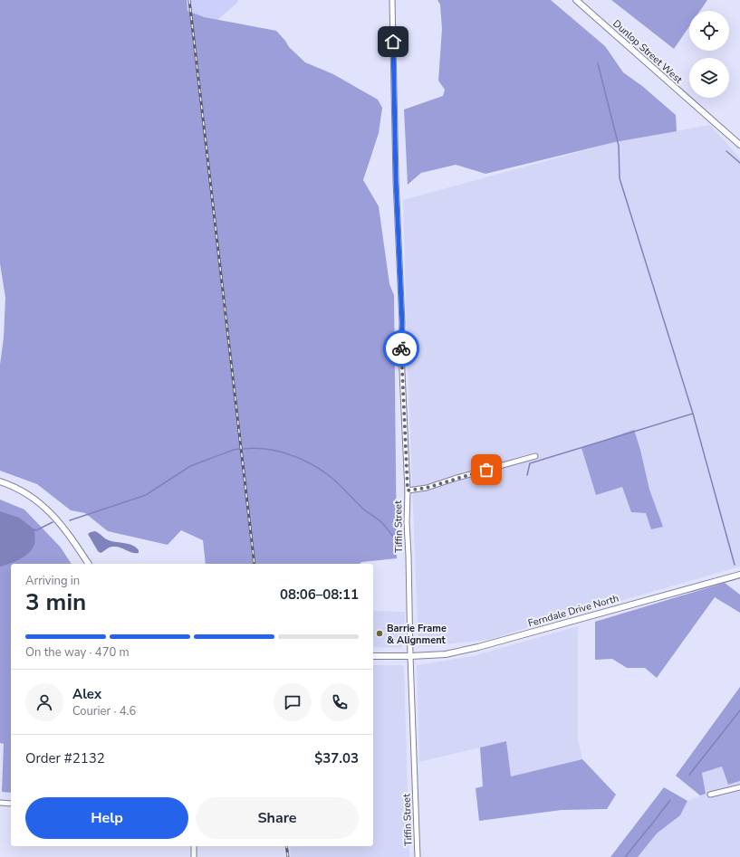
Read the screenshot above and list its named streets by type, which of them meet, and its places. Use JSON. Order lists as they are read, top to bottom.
{
  "streets": {
    "main road": ["Dunlop Street West", "Ferndale Drive North"],
    "street": ["Tiffin Street"]
  },
  "crossings": [
    ["Tiffin Street", "Ferndale Drive North"]
  ],
  "places": ["Barrie Frame & Alignment"],
  "page": {
    "heading": ["3 min", "Arriving in", "08:06–08:11"],
    "panel": [
      "Alex",
      "Courier · 4.6",
      "Order #2132",
      "$37.03"
    ],
    "bar": "On the way · 470 m",
    "buttons": ["Help", "Share"]
  }
}
